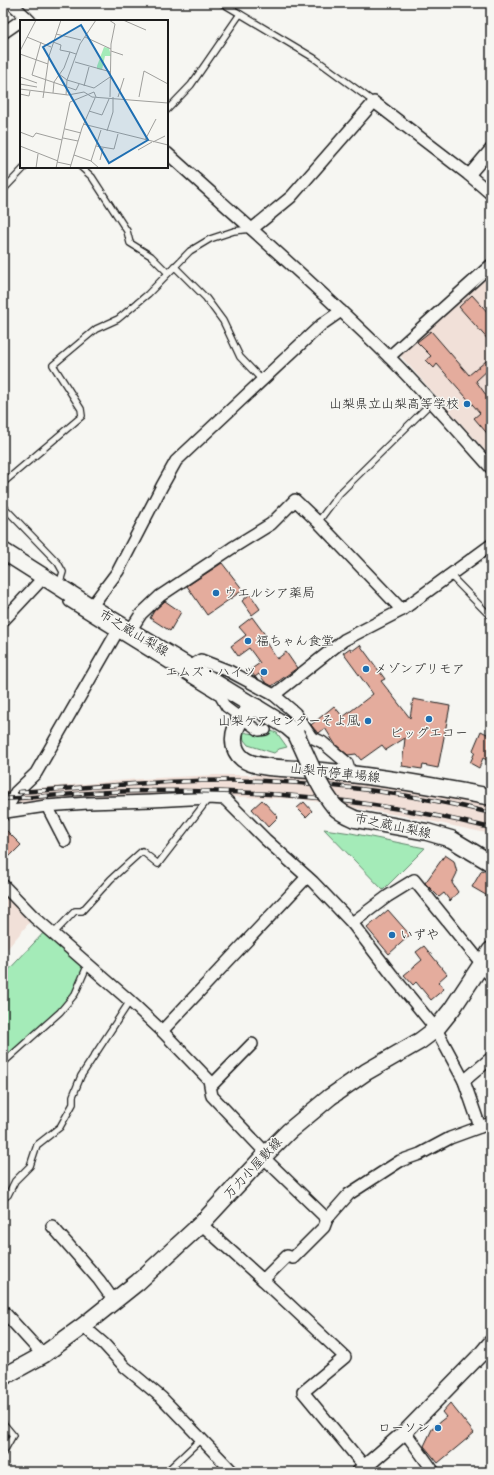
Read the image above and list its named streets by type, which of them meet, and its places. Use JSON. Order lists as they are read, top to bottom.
{
  "streets": {
    "main road": ["市之蔵山梨線", "山梨市停車場線", "万力小屋敷線"]
  },
  "places": [
    "山梨県立山梨高等学校",
    "ウエルシア薬局",
    "福ちゃん食堂",
    "メゾンプリモア",
    "エムズ・ハイツ",
    "ビッグエコー",
    "山梨ケアセンターそよ風",
    "いずや",
    "ローソン"
  ]
}
